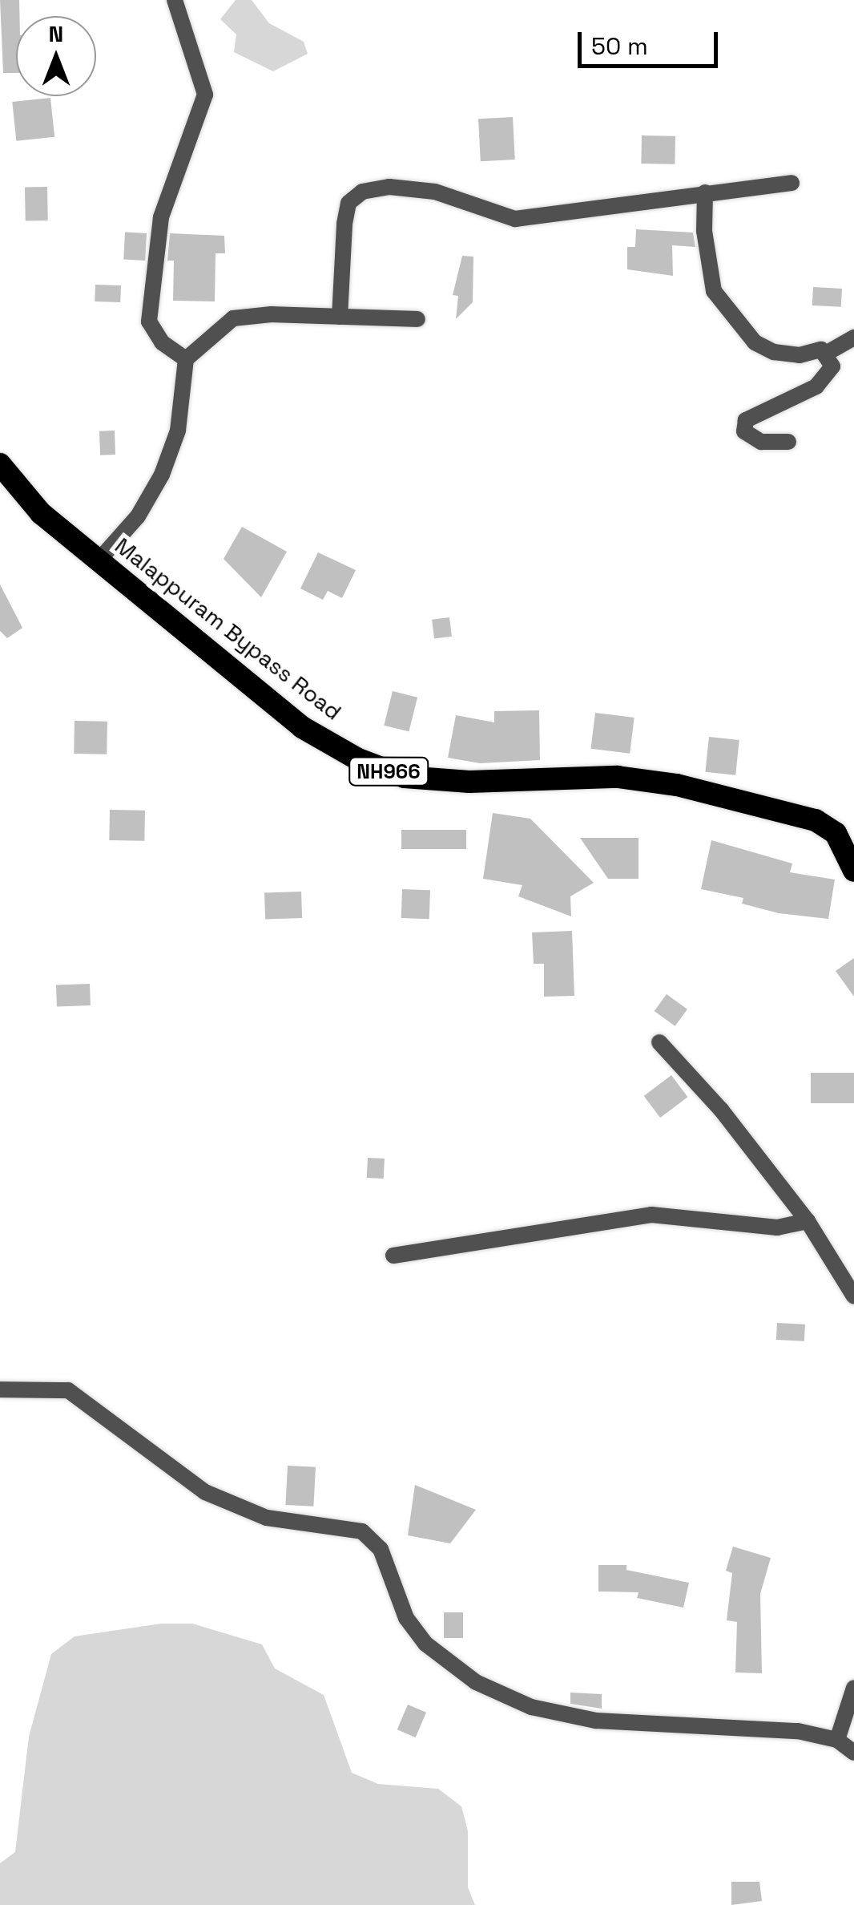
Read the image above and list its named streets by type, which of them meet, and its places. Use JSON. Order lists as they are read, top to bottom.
{
  "streets": {
    "highway": ["Malappuram Bypass Road", "NH966"]
  },
  "scale_bar": "50 m",
  "north": "top"
}
